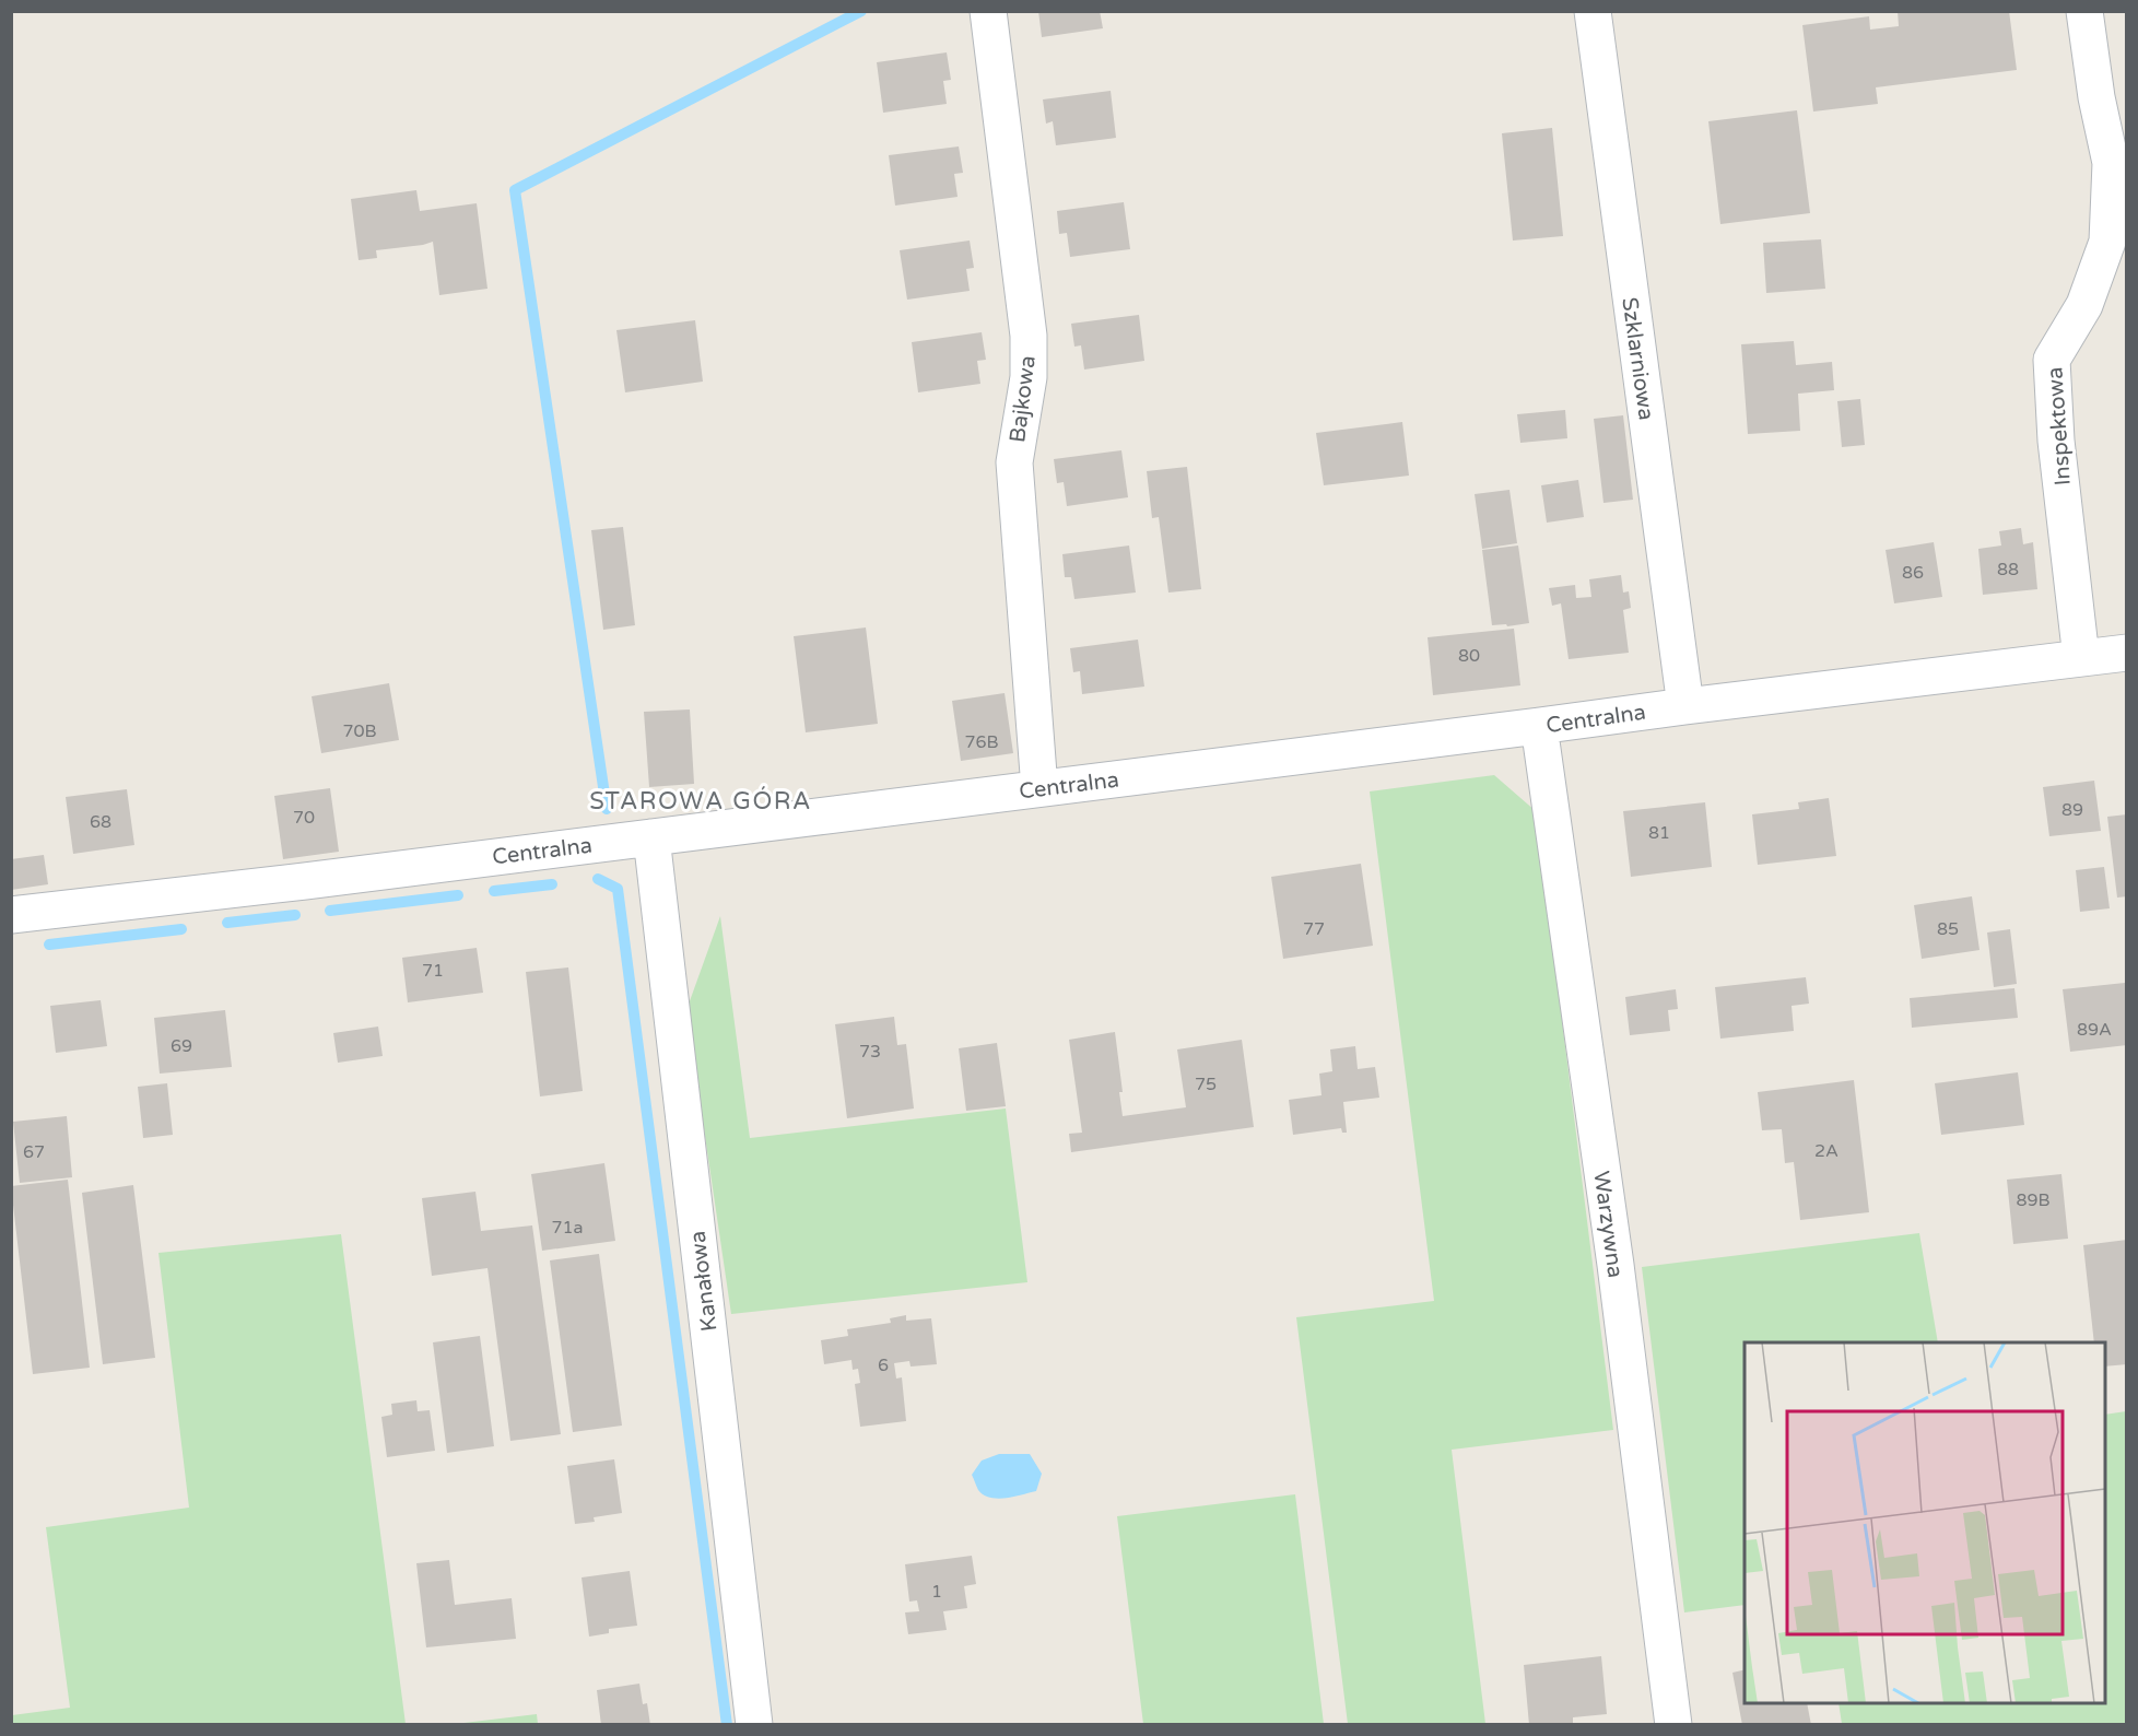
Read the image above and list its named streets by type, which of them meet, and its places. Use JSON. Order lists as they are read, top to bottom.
{
  "streets": {
    "street": [
      "Szklarniowa",
      "Bajkowa",
      "Inspektowa",
      "Centralna",
      "Warzywna",
      "Kanałowa"
    ]
  },
  "crossings": [
    ["Szklarniowa", "Centralna"],
    ["Bajkowa", "Centralna"],
    ["Inspektowa", "Centralna"],
    ["Centralna", "Warzywna"],
    ["Centralna", "Kanałowa"]
  ],
  "districts": ["STAROWA GÓRA"],
  "house_numbers": [
    "88",
    "86",
    "80",
    "70B",
    "76B",
    "89",
    "70",
    "68",
    "81",
    "77",
    "85",
    "71",
    "89A",
    "69",
    "73",
    "75",
    "2A",
    "67",
    "89B",
    "71a",
    "6",
    "1"
  ]
}
